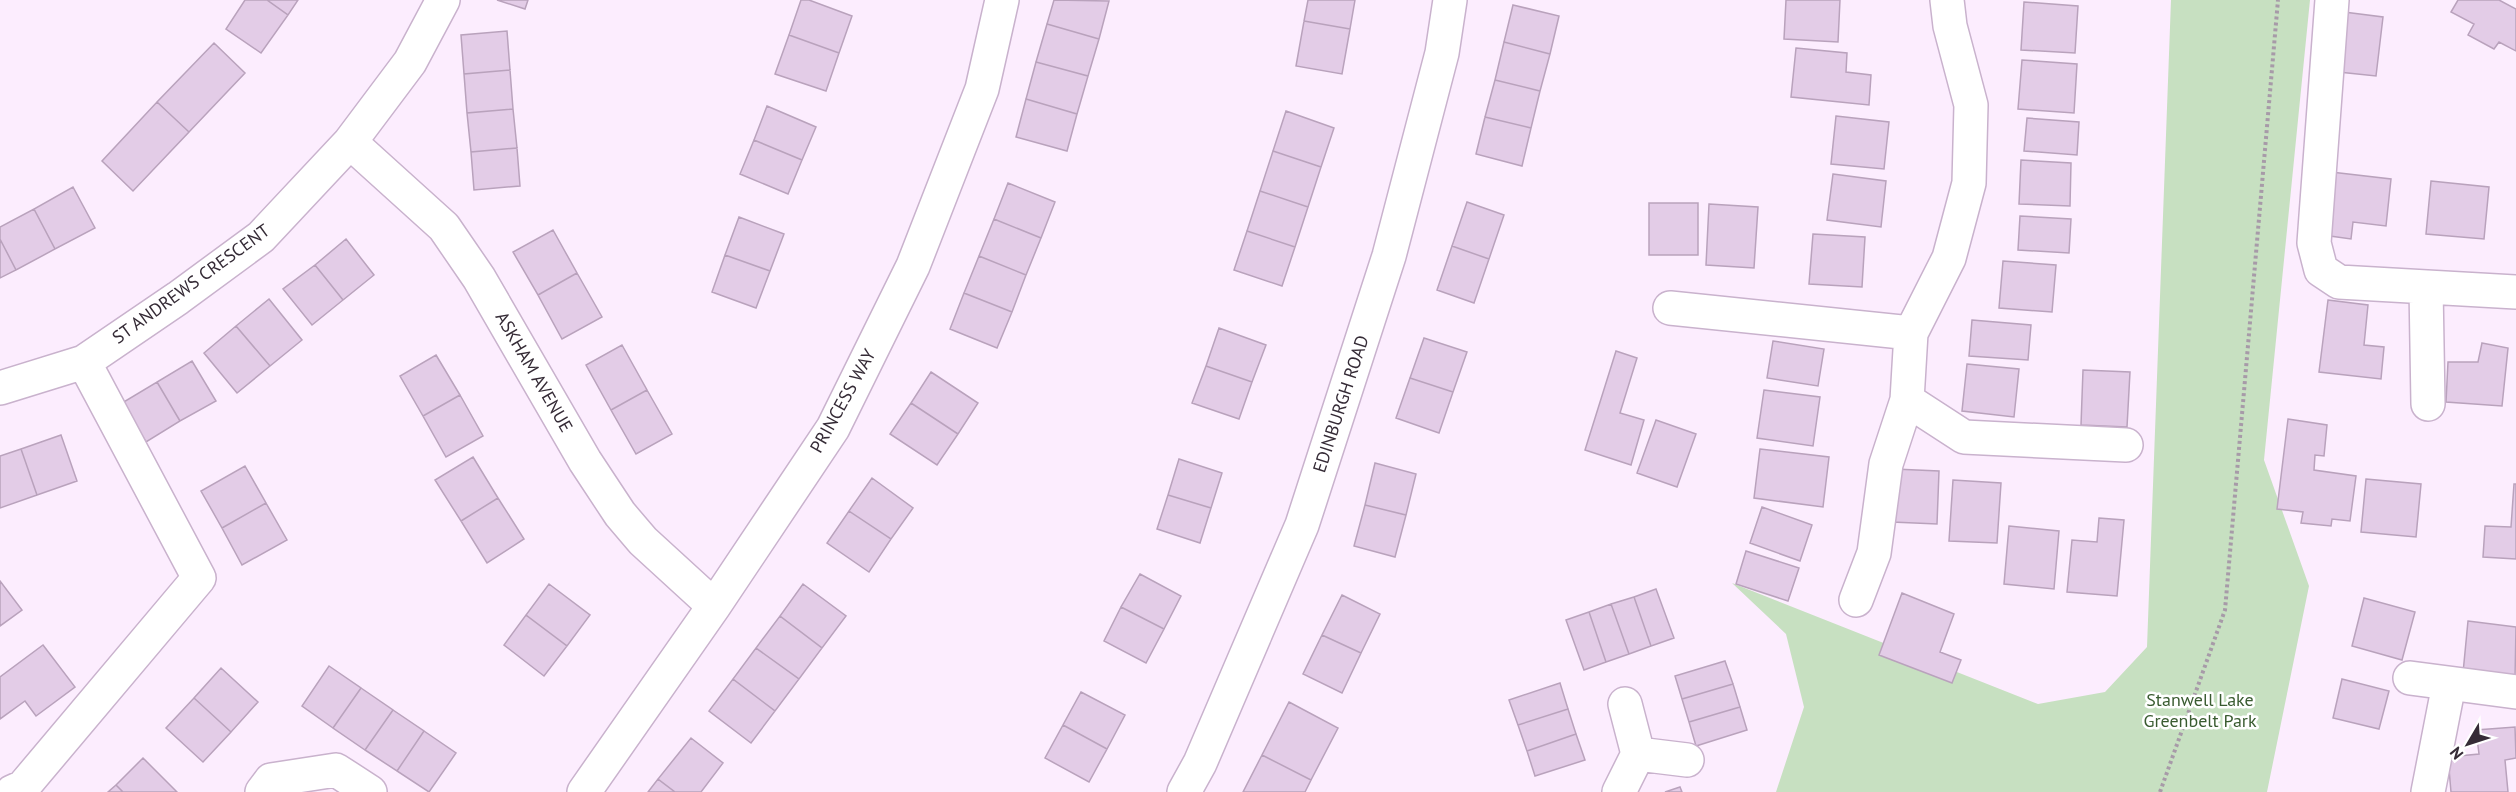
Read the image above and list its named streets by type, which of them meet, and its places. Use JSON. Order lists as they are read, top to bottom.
{
  "streets": {
    "street": [
      "ST ANDREWS CRESCENT",
      "ASKHAM AVENUE",
      "PRINCESS WAY",
      "EDINBURGH ROAD"
    ]
  },
  "crossings": [
    ["ST ANDREWS CRESCENT", "ASKHAM AVENUE"],
    ["ASKHAM AVENUE", "PRINCESS WAY"]
  ],
  "parks": ["Stanwell Lake Greenbelt Park"],
  "north": "bottom left"
}
